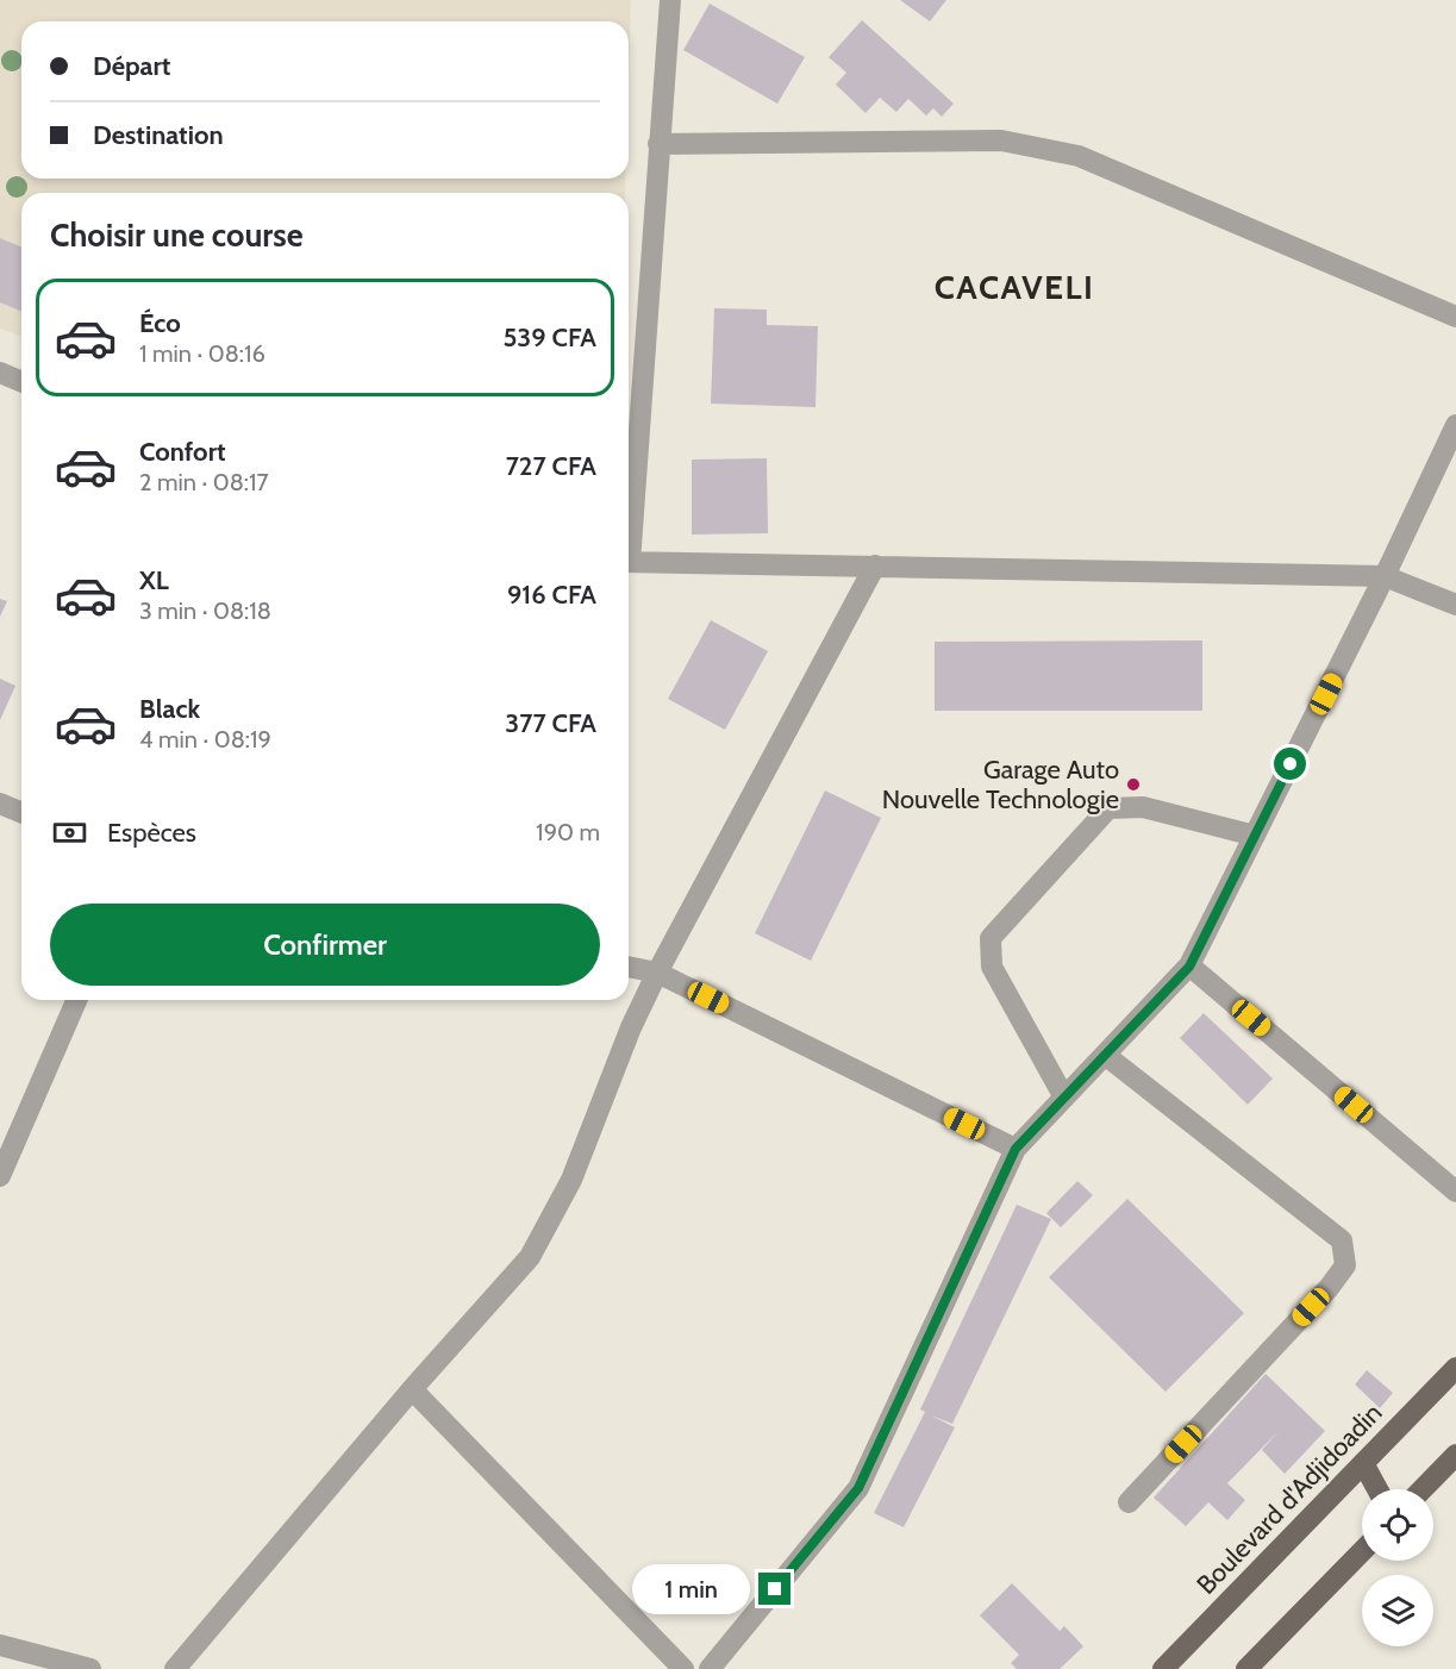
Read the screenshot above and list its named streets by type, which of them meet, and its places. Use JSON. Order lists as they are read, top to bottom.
{
  "streets": {
    "main road": ["Boulevard d'Adjidoadin"]
  },
  "districts": ["CACAVELI"],
  "places": ["Garage Auto Nouvelle Technologie"],
  "page": {
    "banner": ["Départ", "Destination"],
    "heading": "Choisir une course",
    "list": [
      {
        "name": "Éco",
        "note": "1 min · 08:16",
        "value": "539 CFA"
      },
      {
        "name": "Confort",
        "note": "2 min · 08:17",
        "value": "727 CFA"
      },
      {
        "name": "XL",
        "note": "3 min · 08:18",
        "value": "916 CFA"
      },
      {
        "name": "Black",
        "note": "4 min · 08:19",
        "value": "377 CFA"
      }
    ],
    "pay": ["Espèces", "190 m"],
    "buttons": "Confirmer",
    "bubble": "1 min"
  }
}
